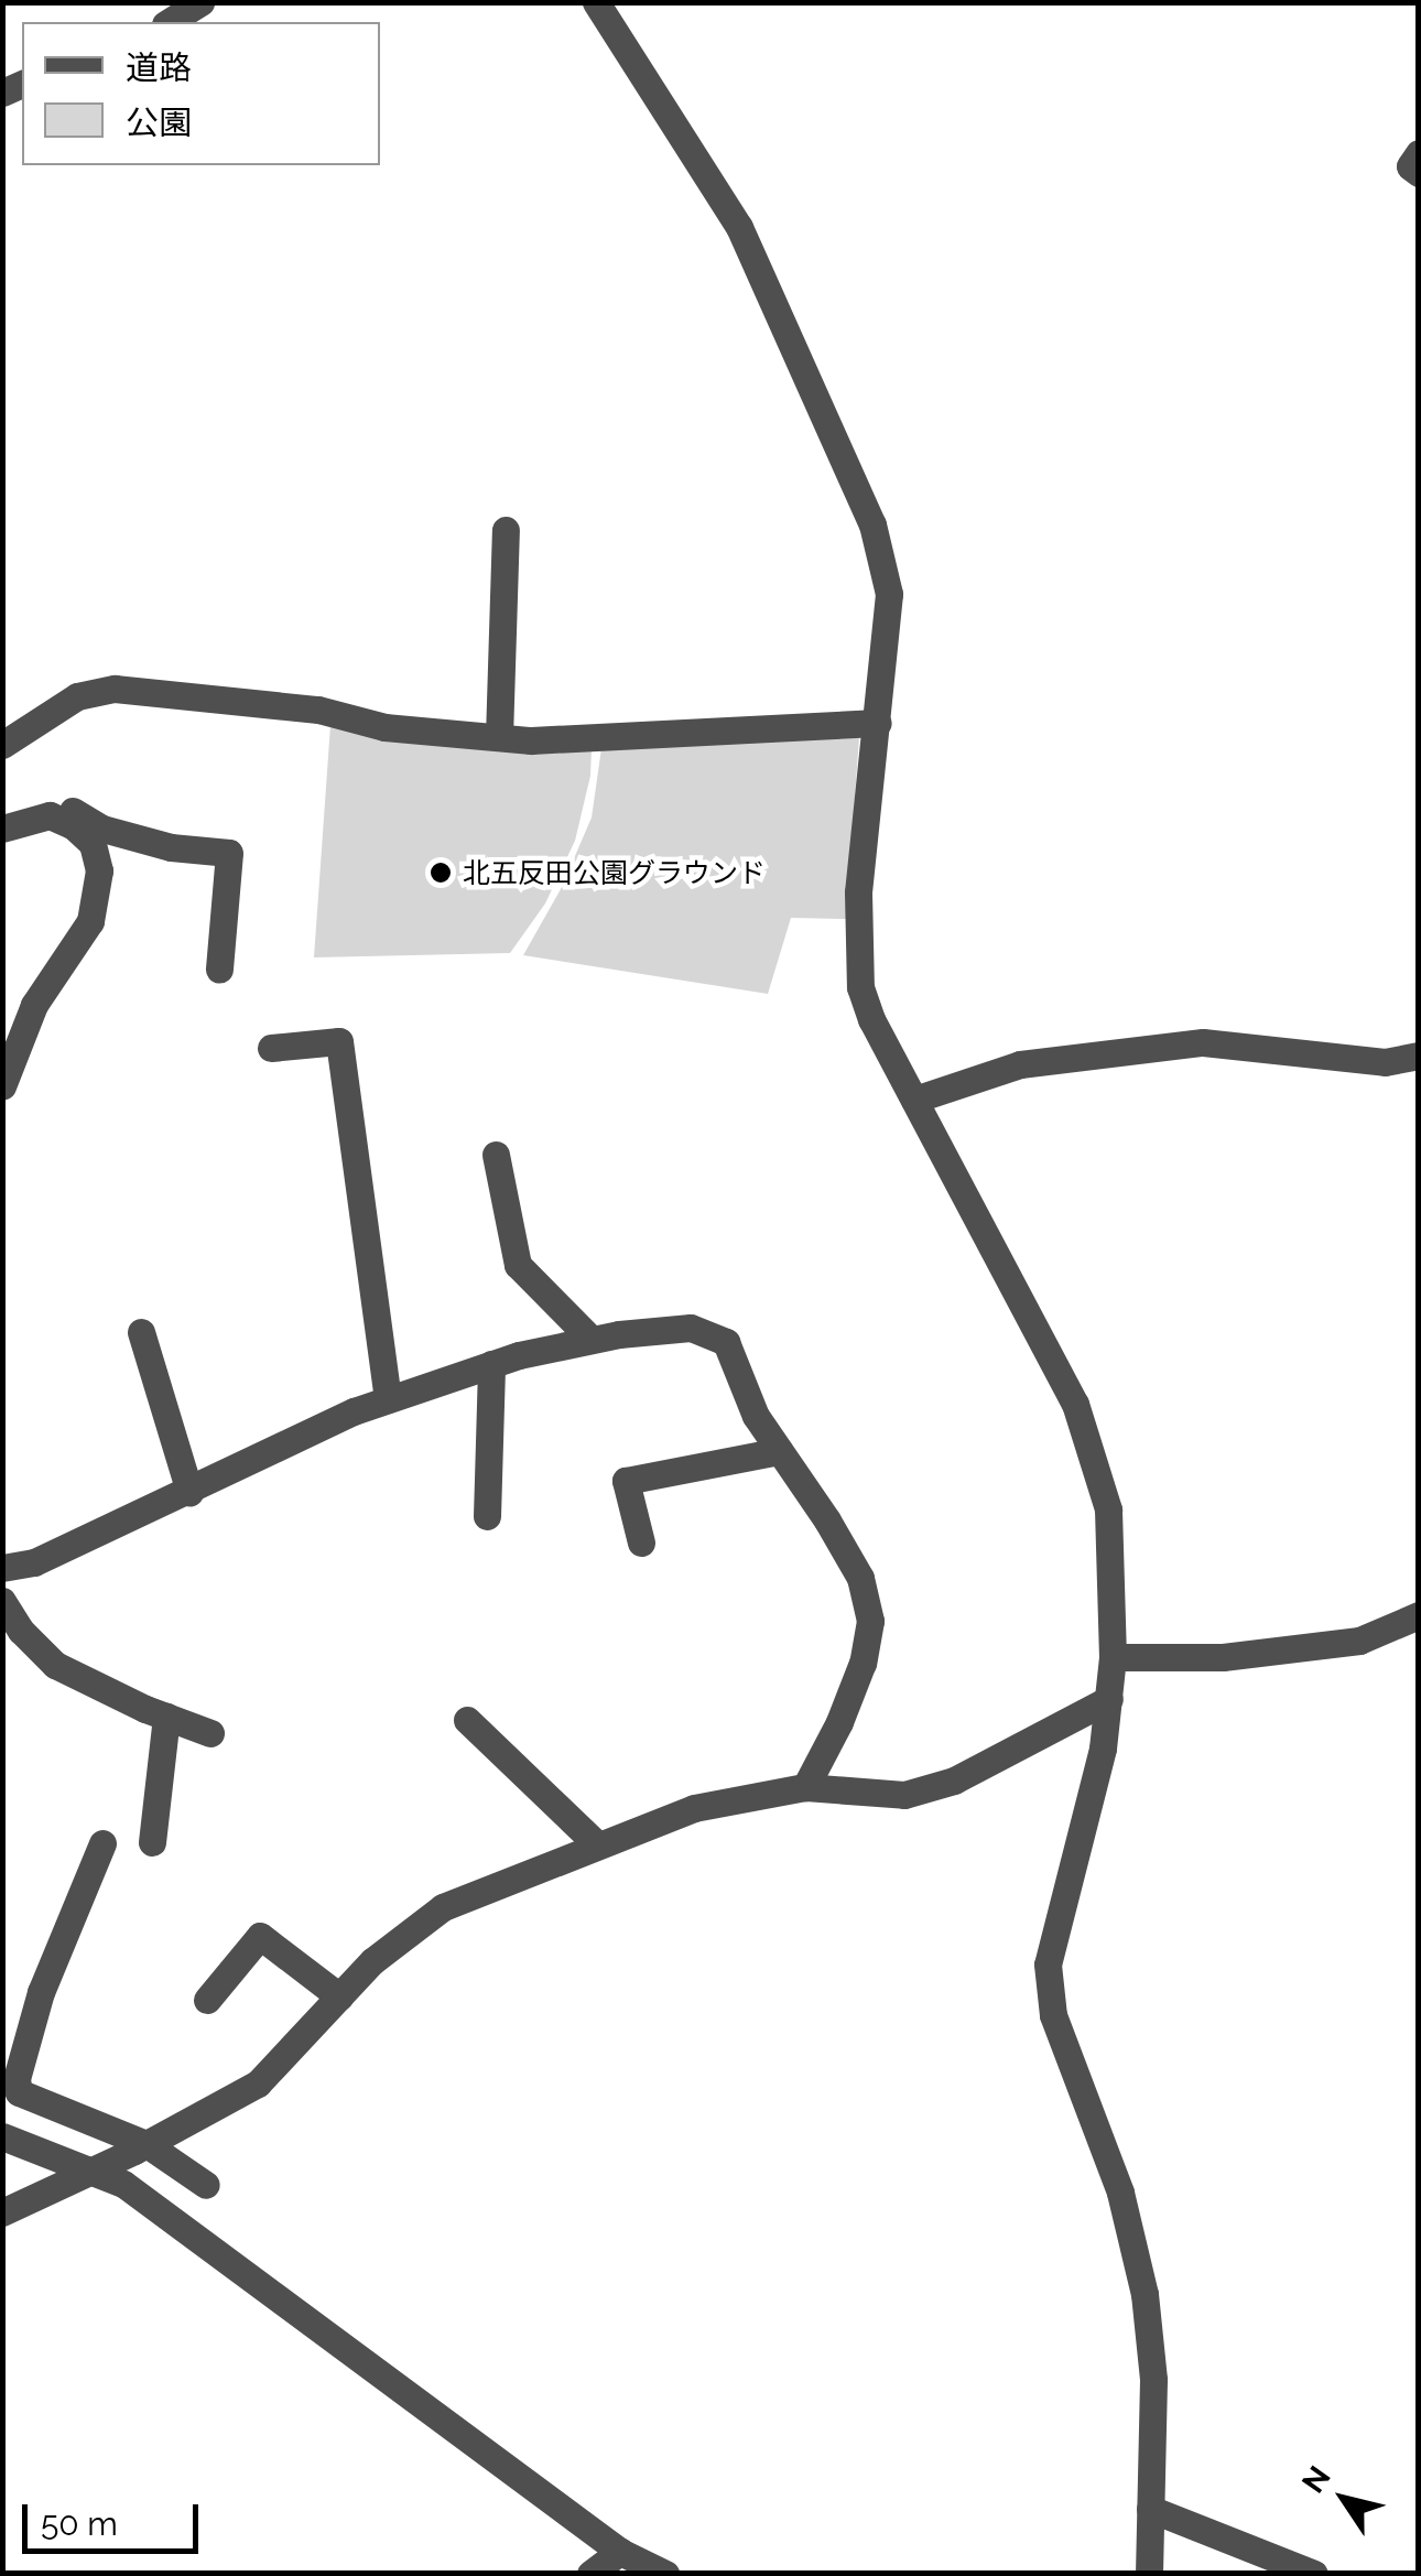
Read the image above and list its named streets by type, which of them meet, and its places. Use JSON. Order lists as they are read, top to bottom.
{
  "places": ["北五反田公園グラウンド"],
  "legend": ["道路", "公園"],
  "scale_bar": "50 m",
  "north": "top left"
}
